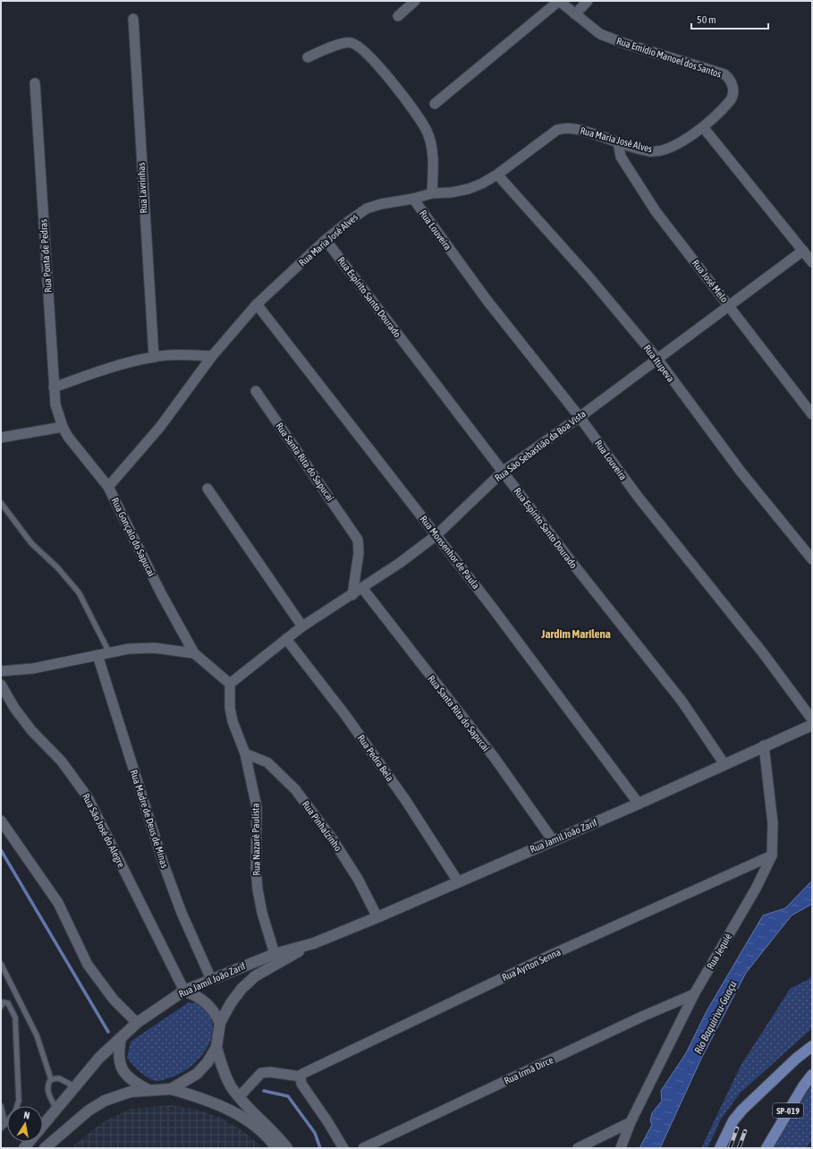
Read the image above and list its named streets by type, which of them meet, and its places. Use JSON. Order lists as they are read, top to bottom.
{
  "streets": {
    "main road": ["Rua Jamil João Zarif", "SP-019"],
    "street": [
      "Rua Emídio Manoel dos Santos",
      "Rua Maria Josè Alves",
      "Rua Lavrinhas",
      "Rua Louveira",
      "Rua Ponta de Pedras",
      "Rua José Melo",
      "Rua Espírito Santo Dourado",
      "Rua Itupeva",
      "Rua São Sebastião da Boa Vista",
      "Rua Santa Rita do Sapucaí",
      "Rua Gonçalo do Sapucaí",
      "Rua Monsenhor de Paula",
      "Rua Pedra Bela",
      "Rua Madre de Deus de Minas",
      "Rua Pinhalzinho",
      "Rua São José do Alegre",
      "Rua Nazaré Paulista",
      "Rua Jequié",
      "Rua Ayrton Senna",
      "Rua Irmã Dirce"
    ]
  },
  "crossings": [
    ["Rua Emídio Manoel dos Santos", "Rua Maria Josè Alves"],
    ["Rua Maria Josè Alves", "Rua Louveira"],
    ["Rua Maria Josè Alves", "Rua José Melo"],
    ["Rua Maria Josè Alves", "Rua Espírito Santo Dourado"],
    ["Rua Maria Josè Alves", "Rua Itupeva"],
    ["Rua Maria Josè Alves", "Rua Gonçalo do Sapucaí"],
    ["Rua Maria Josè Alves", "Rua Monsenhor de Paula"],
    ["Rua Louveira", "Rua São Sebastião da Boa Vista"],
    ["Rua Ponta de Pedras", "Rua Gonçalo do Sapucaí"],
    ["Rua José Melo", "Rua São Sebastião da Boa Vista"],
    ["Rua Espírito Santo Dourado", "Rua São Sebastião da Boa Vista"],
    ["Rua Espírito Santo Dourado", "Rua Jamil João Zarif"],
    ["Rua Itupeva", "Rua São Sebastião da Boa Vista"],
    ["Rua São Sebastião da Boa Vista", "Rua Santa Rita do Sapucaí"],
    ["Rua São Sebastião da Boa Vista", "Rua Monsenhor de Paula"],
    ["Rua São Sebastião da Boa Vista", "Rua Pedra Bela"],
    ["Rua São Sebastião da Boa Vista", "Rua Nazaré Paulista"],
    ["Rua Santa Rita do Sapucaí", "Rua Jamil João Zarif"],
    ["Rua Monsenhor de Paula", "Rua Jamil João Zarif"],
    ["Rua Pedra Bela", "Rua Jamil João Zarif"],
    ["Rua Madre de Deus de Minas", "Rua Jamil João Zarif"],
    ["Rua Pinhalzinho", "Rua Jamil João Zarif"],
    ["Rua Pinhalzinho", "Rua Nazaré Paulista"],
    ["Rua São José do Alegre", "Rua Jamil João Zarif"],
    ["Rua Jamil João Zarif", "Rua Nazaré Paulista"],
    ["Rua Jamil João Zarif", "Rua Jequié"],
    ["Rua Jequié", "Rua Ayrton Senna"],
    ["Rua Jequié", "Rua Irmã Dirce"]
  ],
  "districts": ["Jardim Marilena"],
  "water": ["Rio Baquirivu-Guaçu"],
  "scale_bar": "50 m",
  "north": "top"
}
